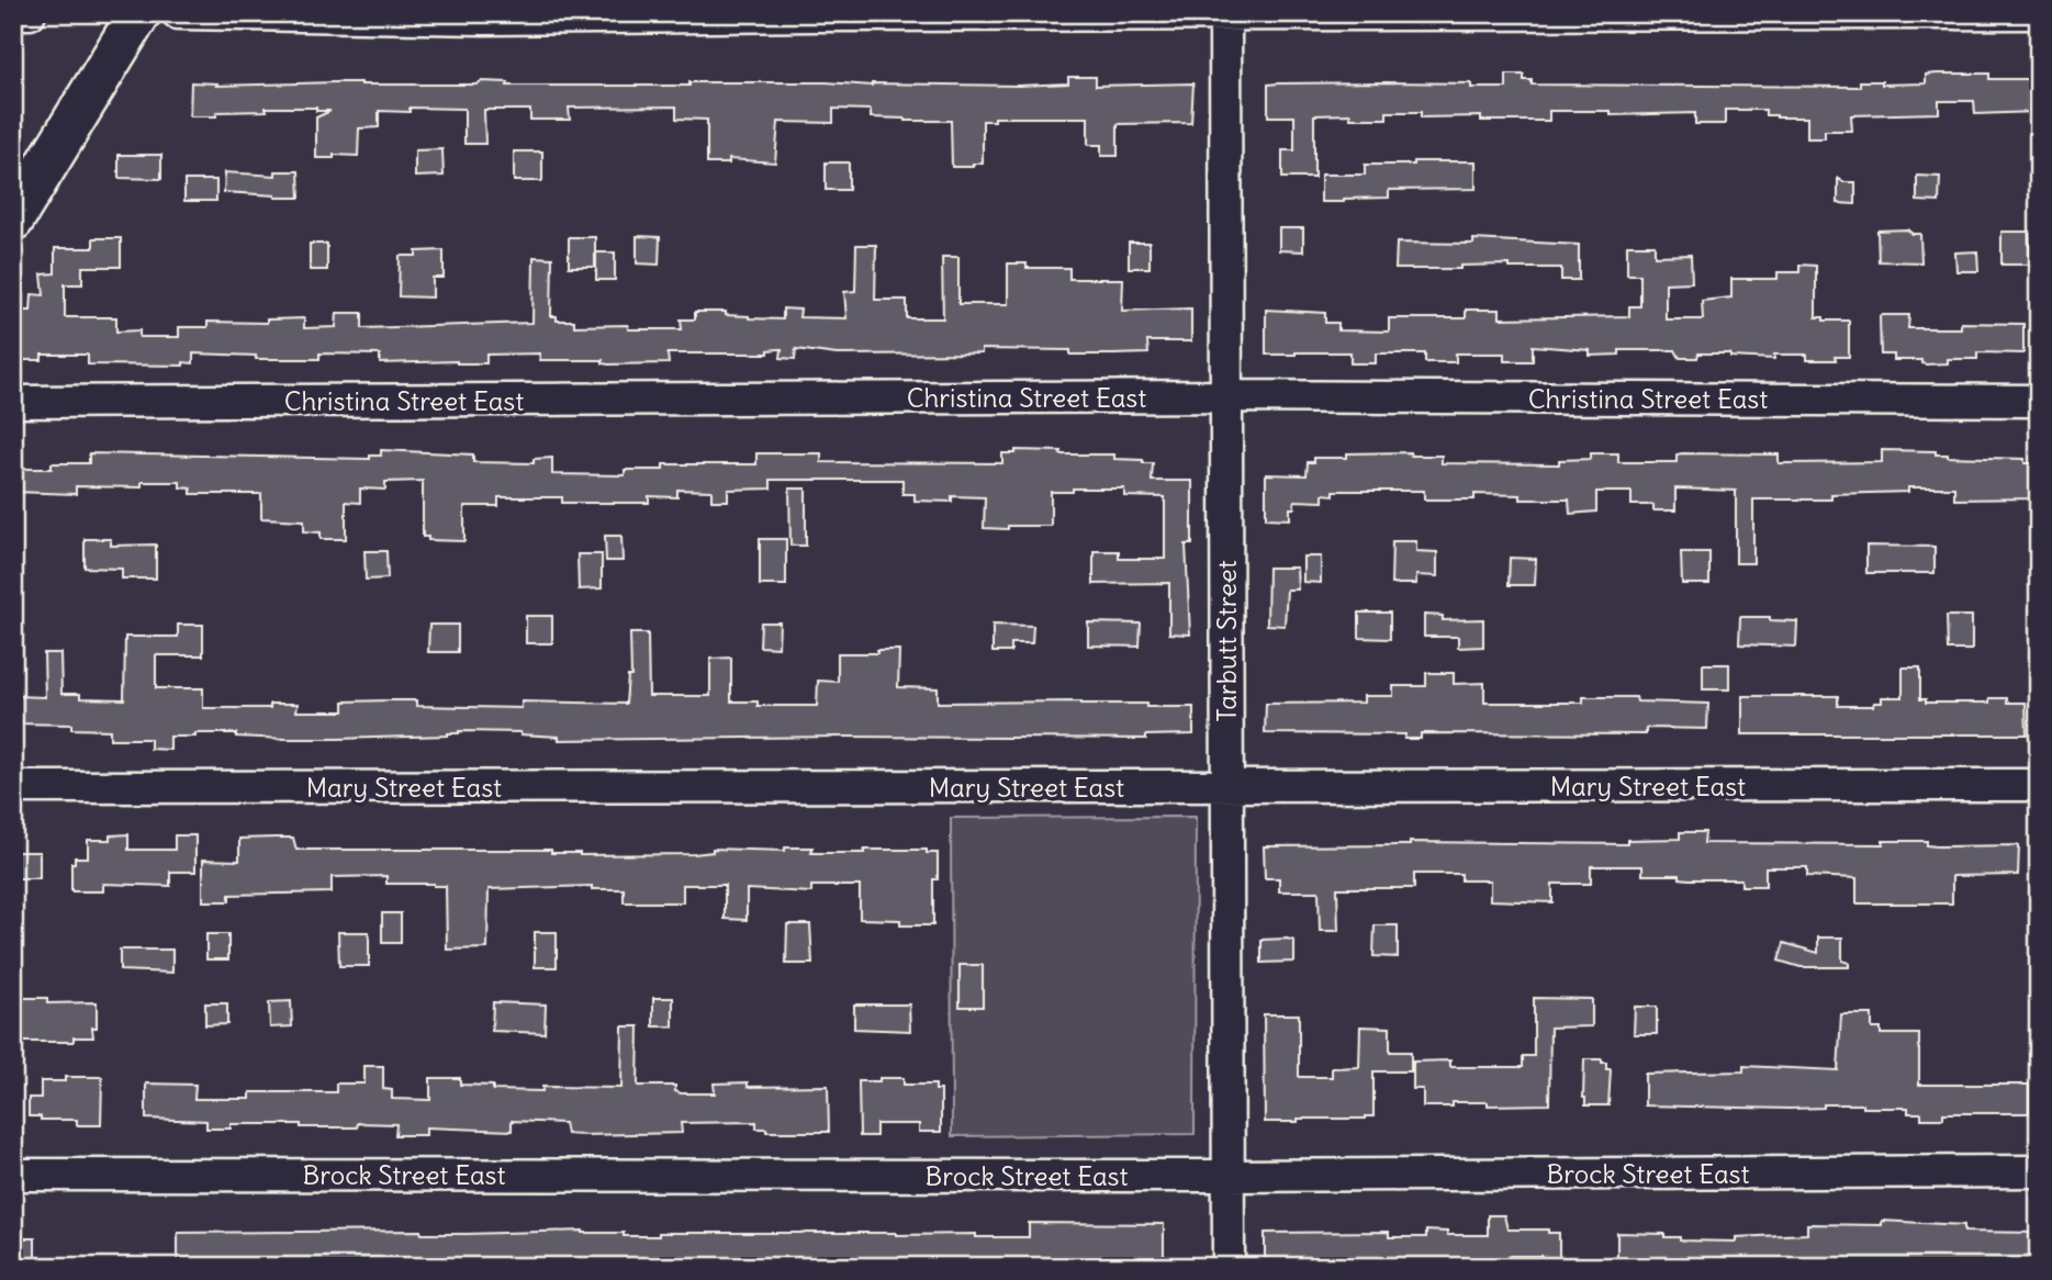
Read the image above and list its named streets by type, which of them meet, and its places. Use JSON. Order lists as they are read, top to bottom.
{
  "streets": {
    "street": [
      "Christina Street East",
      "Tarbutt Street",
      "Mary Street East",
      "Brock Street East"
    ]
  },
  "crossings": [
    ["Christina Street East", "Tarbutt Street"],
    ["Tarbutt Street", "Mary Street East"],
    ["Tarbutt Street", "Brock Street East"]
  ]
}
